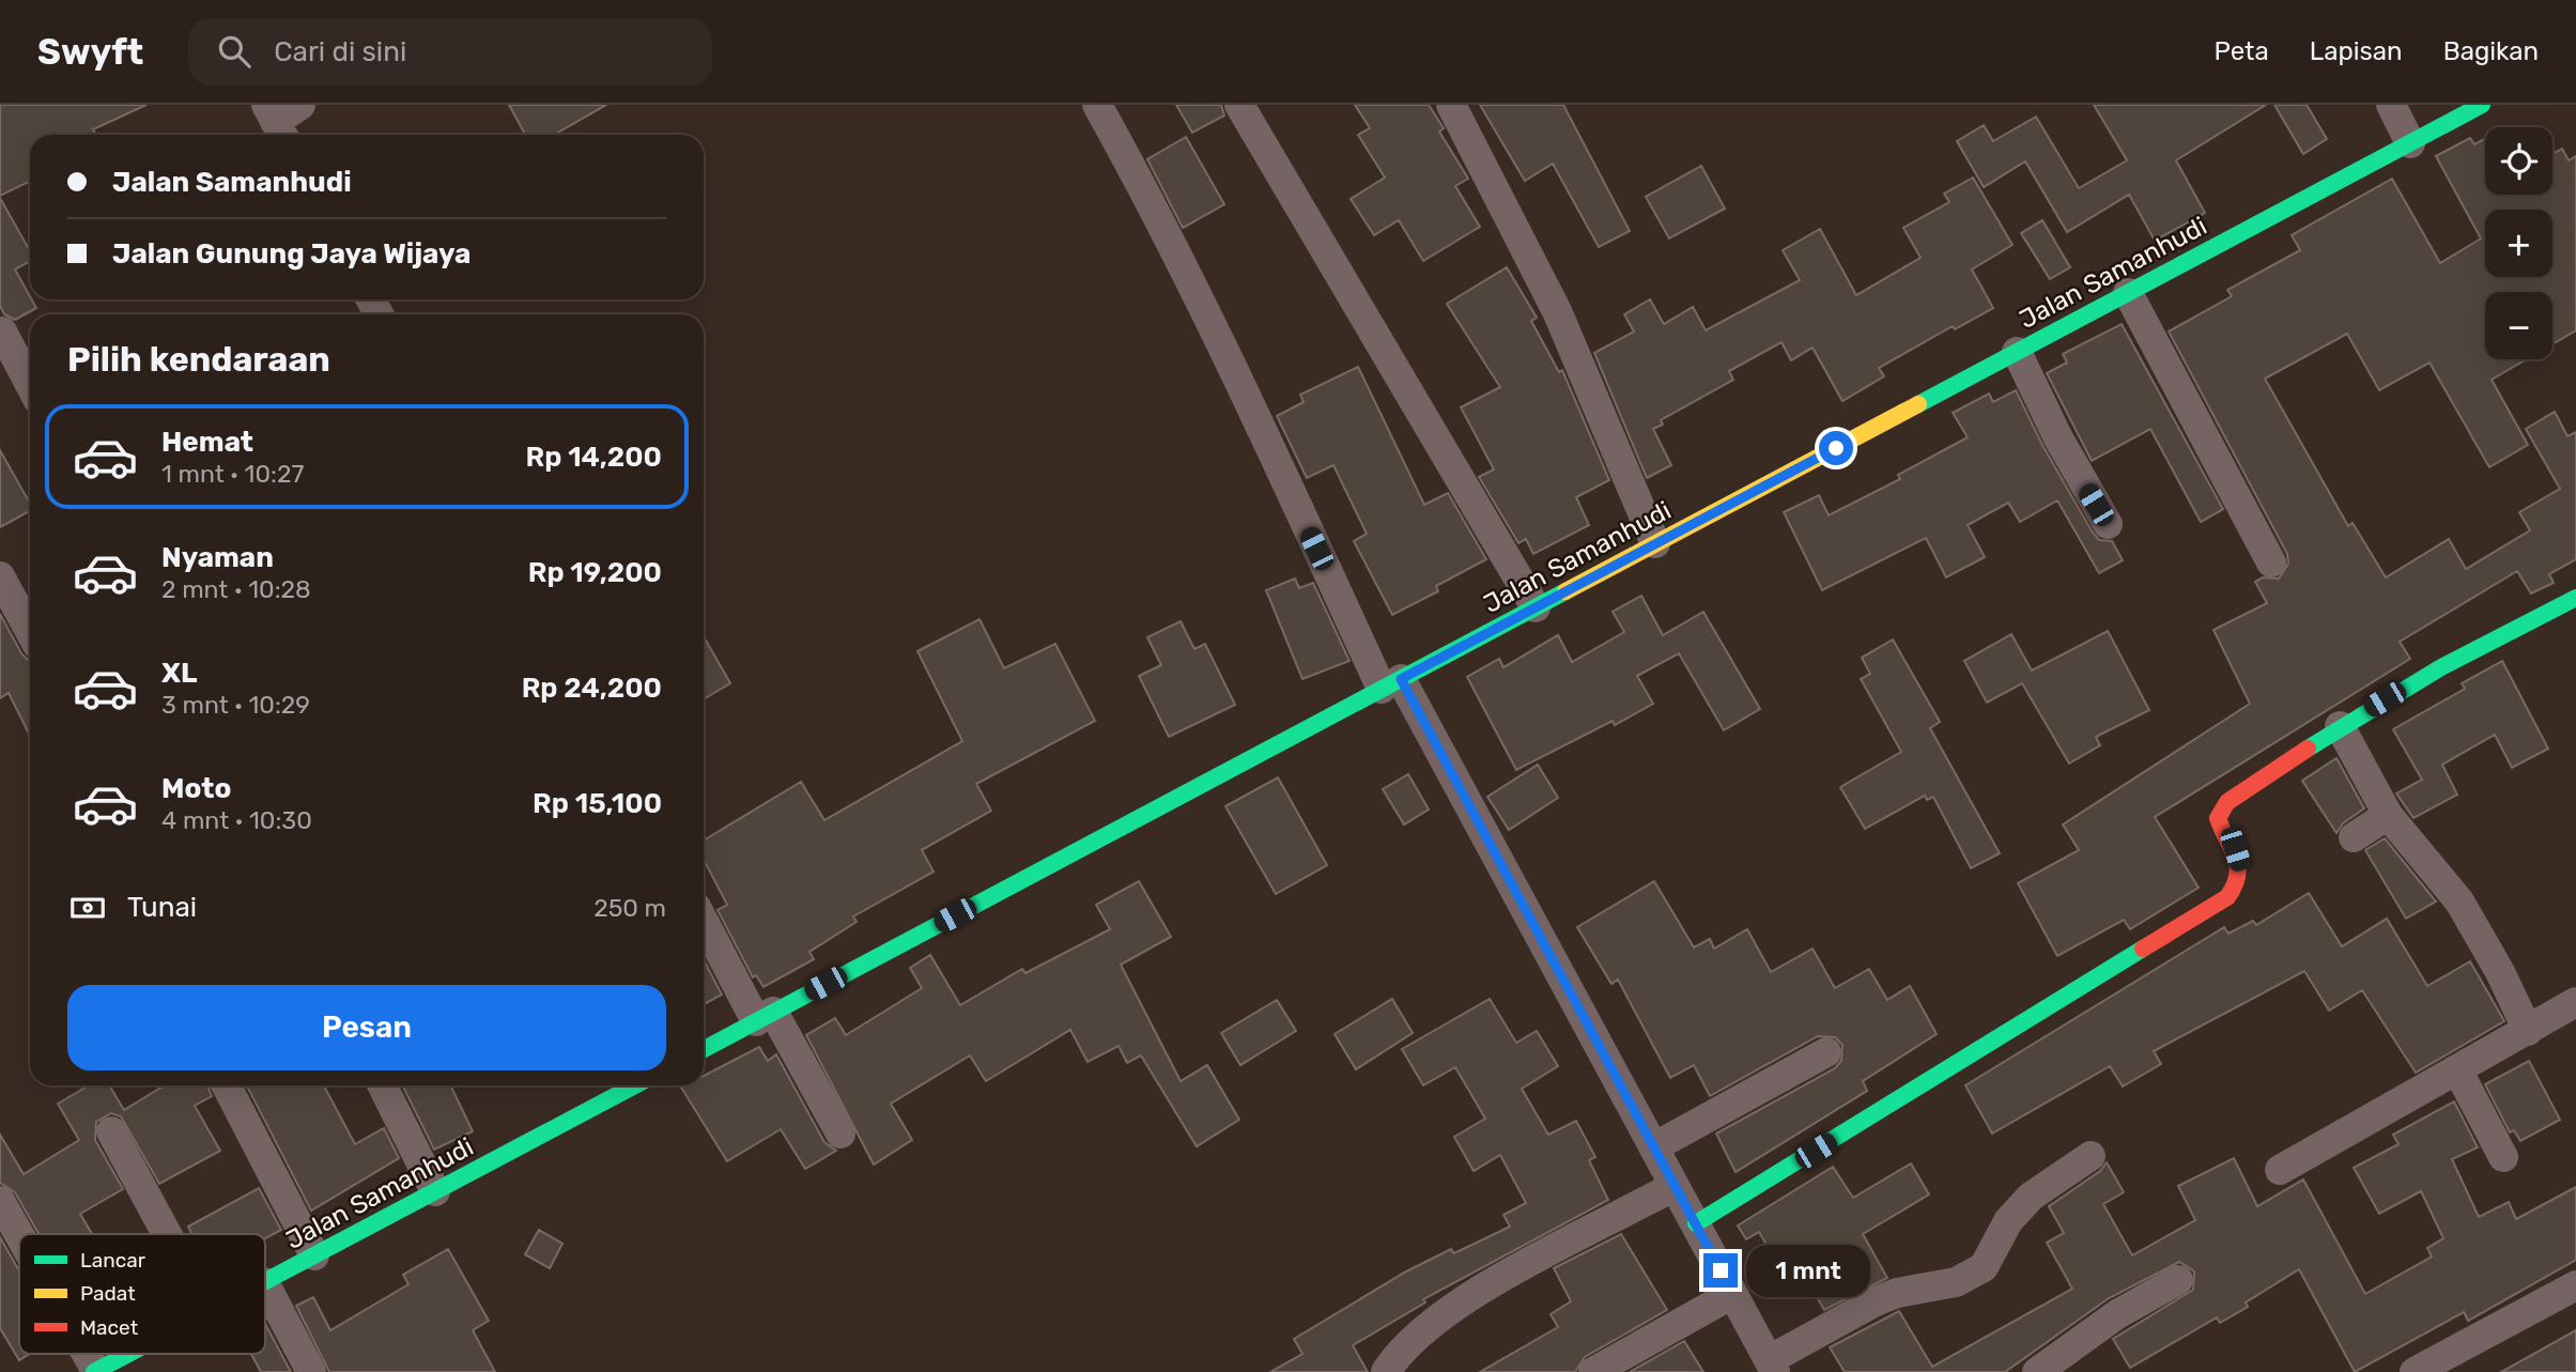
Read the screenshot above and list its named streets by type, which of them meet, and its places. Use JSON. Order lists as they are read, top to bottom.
{
  "streets": {
    "street": ["Jalan Samanhudi"]
  },
  "legend": ["Lancar", "Padat", "Macet"],
  "page": {
    "header": "Swyft",
    "search": "Cari di sini",
    "nav": ["Peta", "Lapisan", "Bagikan"],
    "map_buttons": ["+", "−"],
    "banner": ["Jalan Samanhudi", "Jalan Gunung Jaya Wijaya"],
    "heading": "Pilih kendaraan",
    "list": [
      {
        "name": "Hemat",
        "note": "1 mnt · 10:27",
        "value": "Rp 14,200"
      },
      {
        "name": "Nyaman",
        "note": "2 mnt · 10:28",
        "value": "Rp 19,200"
      },
      {
        "name": "XL",
        "note": "3 mnt · 10:29",
        "value": "Rp 24,200"
      },
      {
        "name": "Moto",
        "note": "4 mnt · 10:30",
        "value": "Rp 15,100"
      }
    ],
    "pay": ["Tunai", "250 m"],
    "buttons": "Pesan",
    "bubble": "1 mnt"
  }
}
